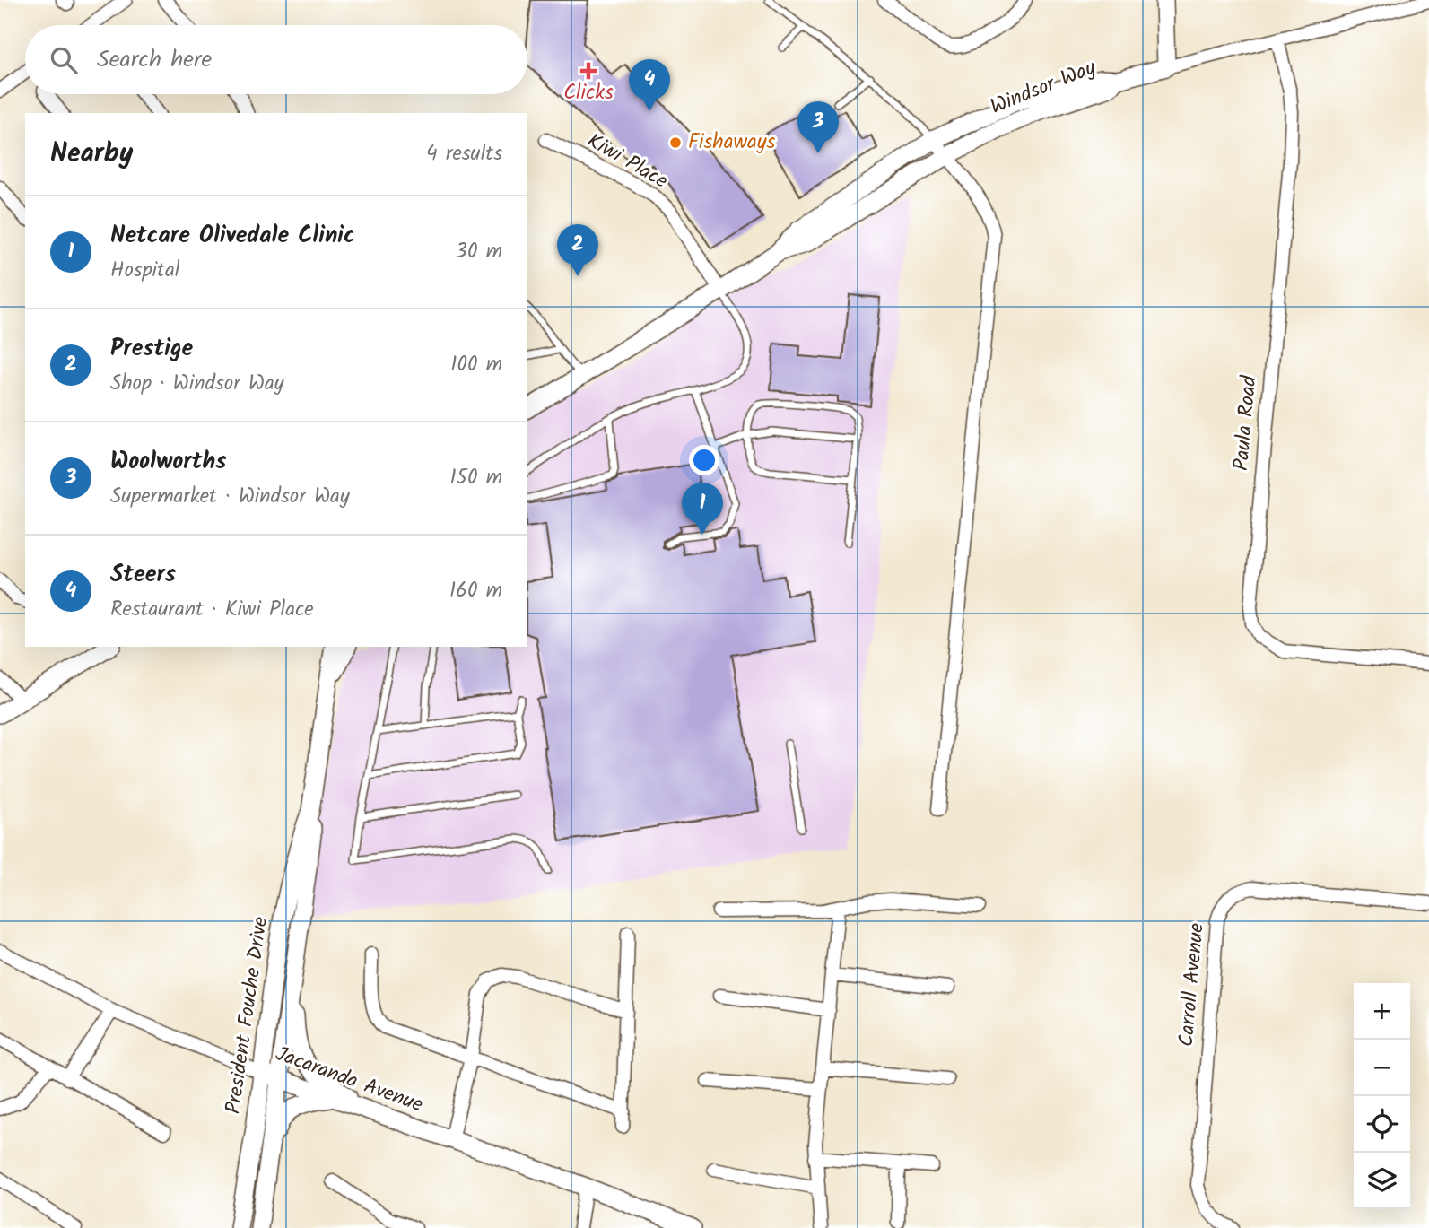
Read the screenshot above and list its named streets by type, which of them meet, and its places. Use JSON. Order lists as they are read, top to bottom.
{
  "streets": {
    "street": [
      "Windsor Way",
      "Kiwi Place",
      "Paula Road",
      "Carroll Avenue",
      "President Fouche Drive",
      "Jacaranda Avenue"
    ]
  },
  "crossings": [
    ["Windsor Way", "Kiwi Place"],
    ["President Fouche Drive", "Jacaranda Avenue"]
  ],
  "places": {
    "health": ["Clicks"],
    "other": ["Fishaways"]
  },
  "page": {
    "search": "Search here",
    "pins": [
      "4",
      "3",
      "2",
      "1"
    ],
    "heading": ["Nearby", "4 results"],
    "list": [
      {
        "mark": "1",
        "name": "Netcare Olivedale Clinic",
        "note": "Hospital",
        "value": "30 m"
      },
      {
        "mark": "2",
        "name": "Prestige",
        "note": "Shop · Windsor Way",
        "value": "100 m"
      },
      {
        "mark": "3",
        "name": "Woolworths",
        "note": "Supermarket · Windsor Way",
        "value": "150 m"
      },
      {
        "mark": "4",
        "name": "Steers",
        "note": "Restaurant · Kiwi Place",
        "value": "160 m"
      }
    ],
    "map_buttons": ["+", "−"]
  }
}
